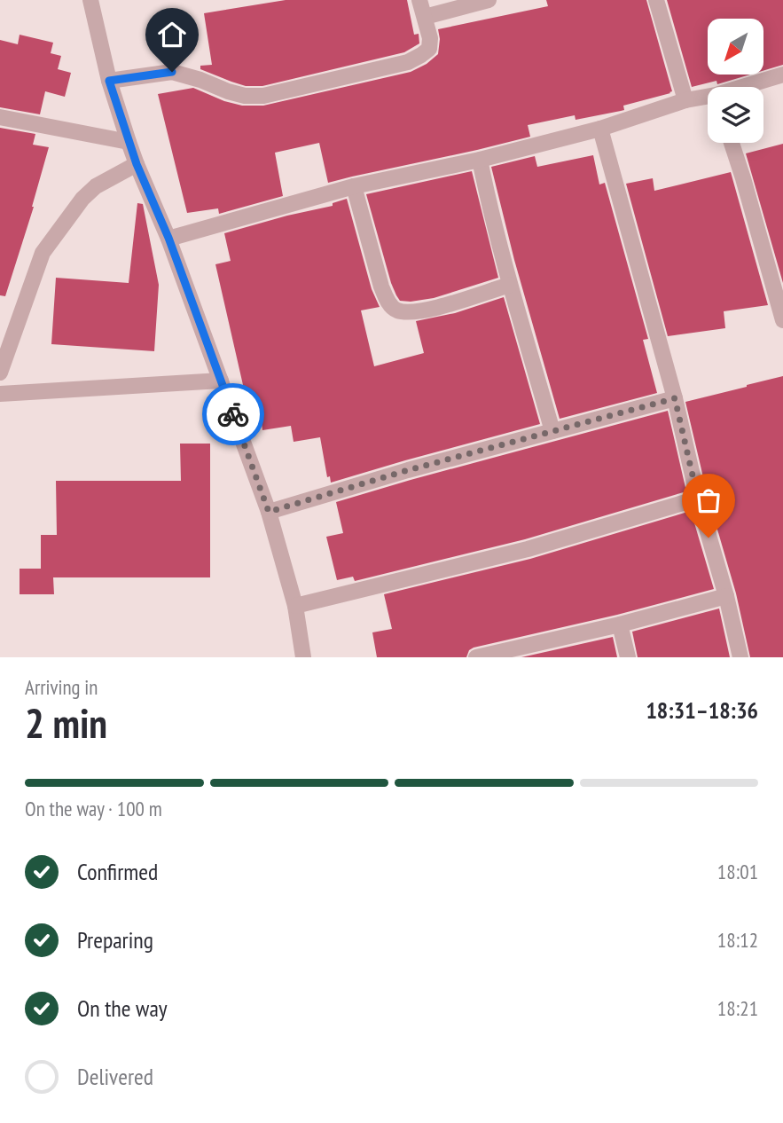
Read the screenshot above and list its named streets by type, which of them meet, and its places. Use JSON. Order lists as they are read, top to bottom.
{
  "north": "bottom left",
  "page": {
    "heading": ["2 min", "Arriving in", "18:31–18:36"],
    "bar": "On the way · 100 m",
    "list": [
      ["Confirmed", "18:01"],
      ["Preparing", "18:12"],
      ["On the way", "18:21"],
      "Delivered"
    ]
  }
}
